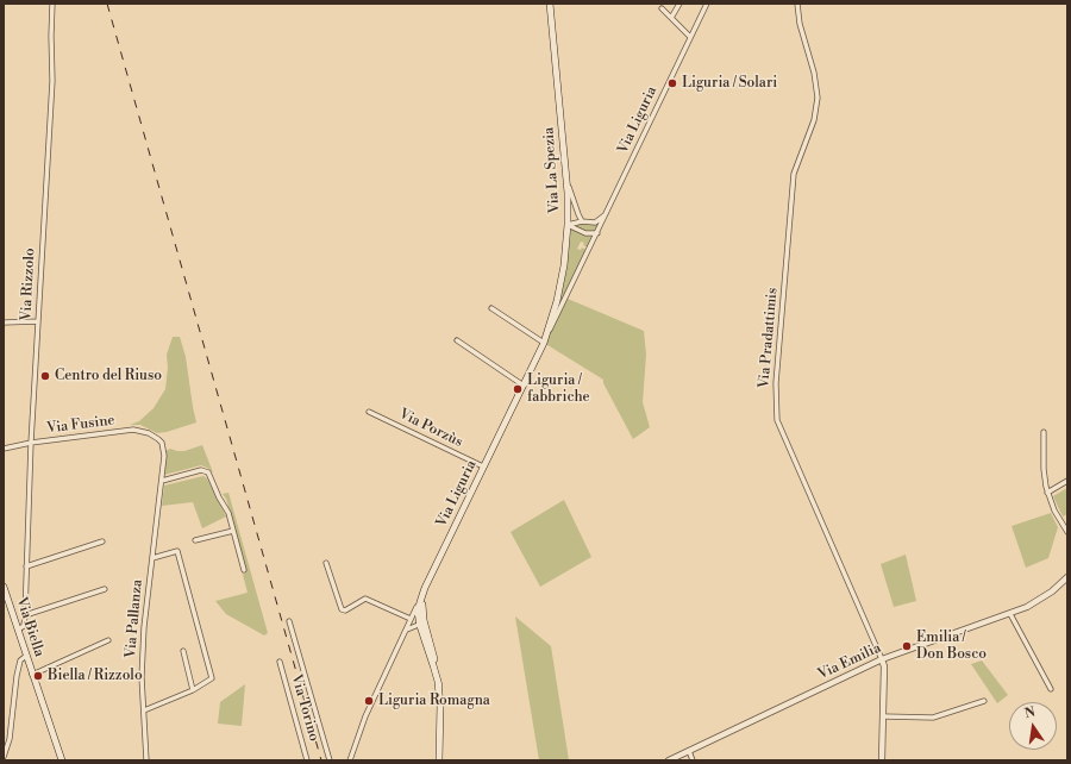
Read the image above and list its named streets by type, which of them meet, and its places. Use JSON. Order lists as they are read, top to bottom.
{
  "streets": {
    "main road": ["Via Liguria", "Via La Spezia", "Via Biella"],
    "street": [
      "Via Rizzolo",
      "Via Pradattimis",
      "Via Fusine",
      "Via Porzùs",
      "Via Pallanza",
      "Via Emilia",
      "Via Torino"
    ]
  },
  "crossings": [
    ["Via Liguria", "Via La Spezia"],
    ["Via Liguria", "Via Porzùs"],
    ["Via Rizzolo", "Via Fusine"],
    ["Via Rizzolo", "Via Biella"],
    ["Via Pradattimis", "Via Emilia"],
    ["Via Fusine", "Via Pallanza"]
  ],
  "places": [
    "Liguria / Solari",
    "Centro del Riuso",
    "Liguria / fabbriche",
    "Emilia / Don Bosco",
    "Biella / Rizzolo",
    "Liguria Romagna"
  ],
  "north": "top"
}
